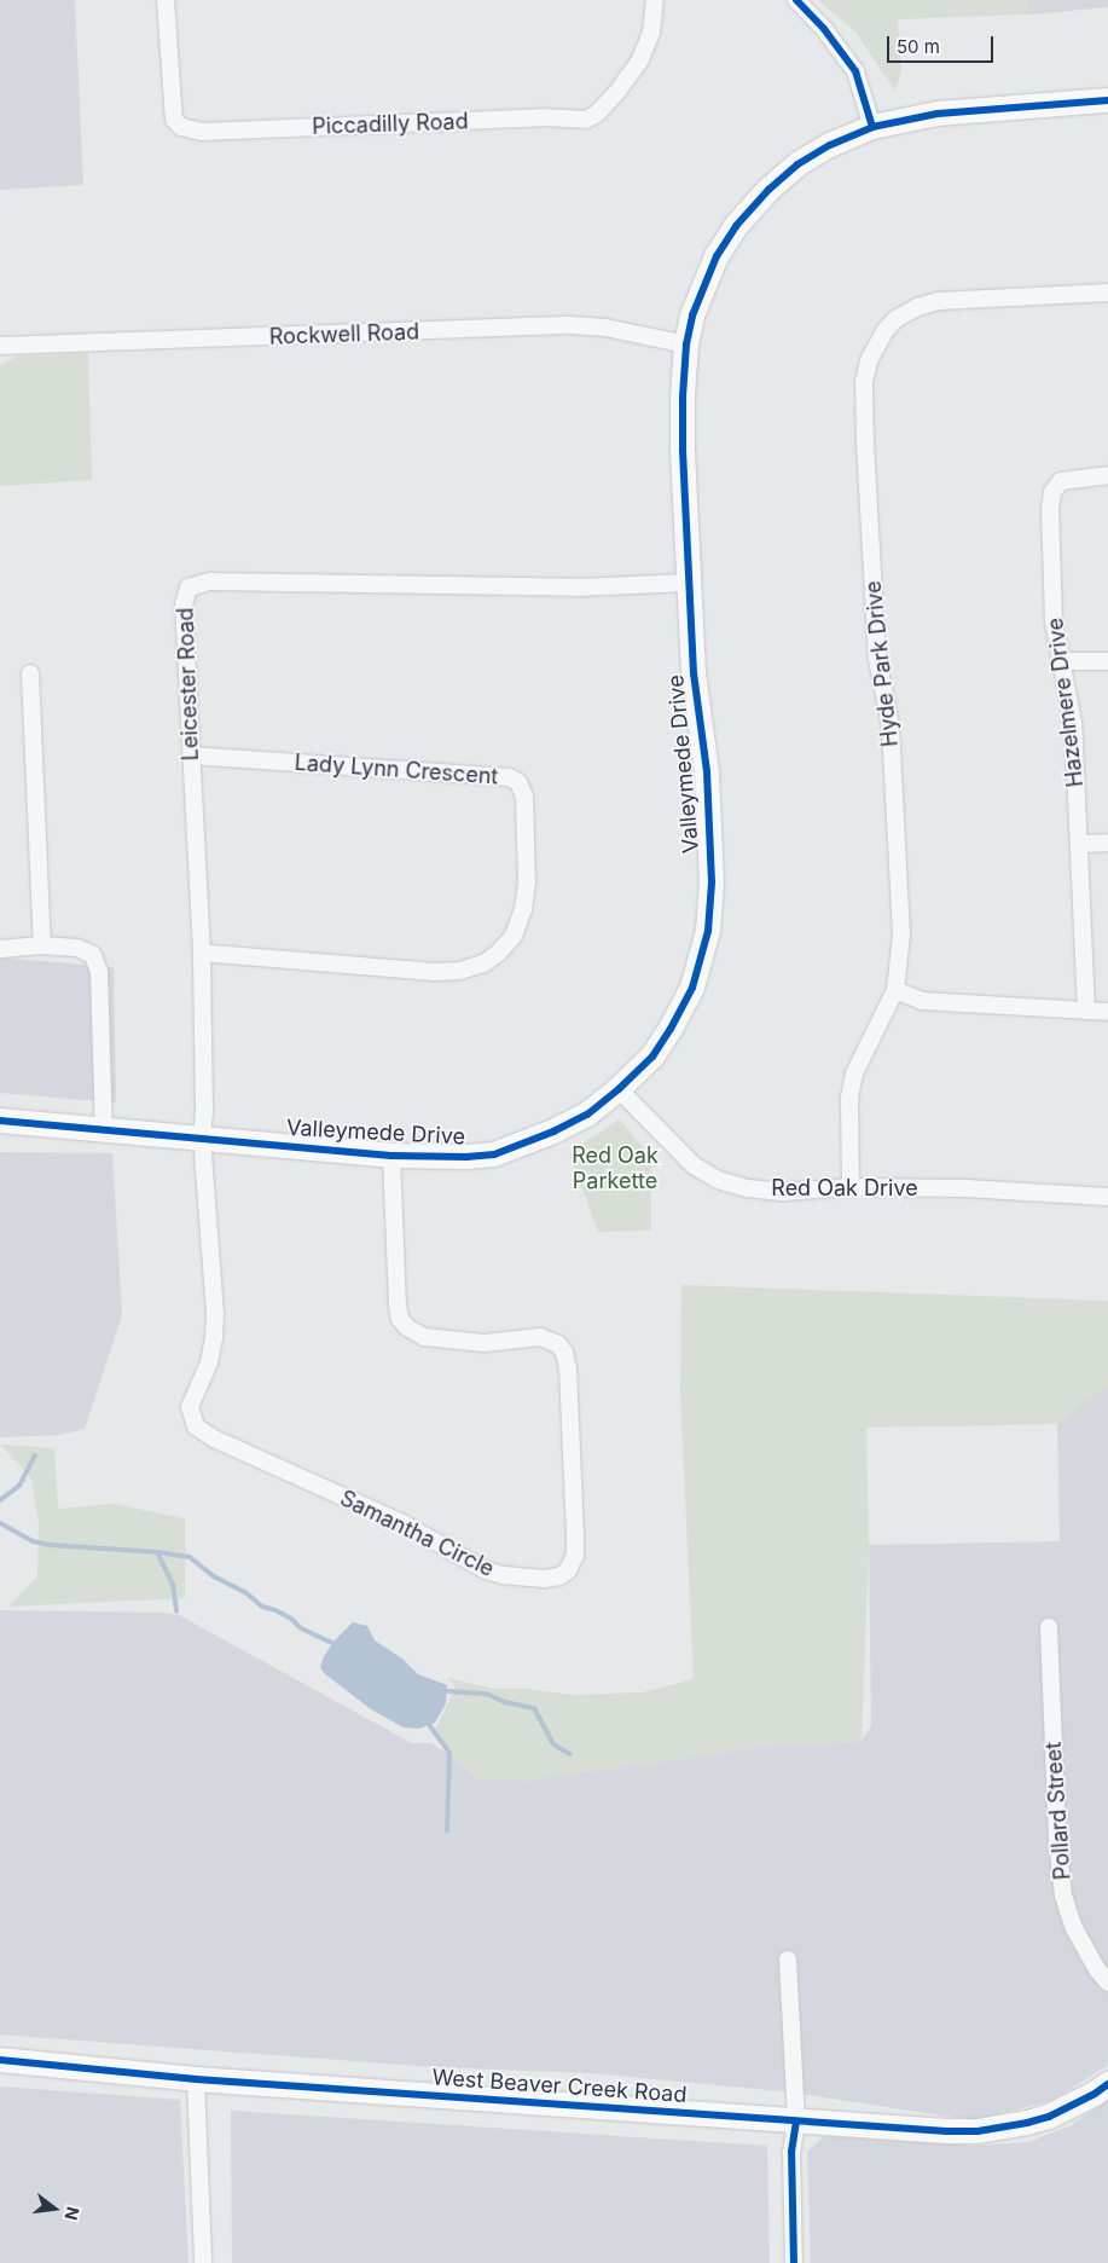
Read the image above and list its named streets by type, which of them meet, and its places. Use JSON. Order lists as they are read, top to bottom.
{
  "streets": {
    "street": [
      "Piccadilly Road",
      "Rockwell Road",
      "Hyde Park Drive",
      "Leicester Road",
      "Hazelmere Drive",
      "Valleymede Drive",
      "Lady Lynn Crescent",
      "Red Oak Drive",
      "Samantha Circle",
      "Pollard Street",
      "West Beaver Creek Road"
    ]
  },
  "crossings": [
    ["Rockwell Road", "Valleymede Drive"],
    ["Hyde Park Drive", "Red Oak Drive"],
    ["Leicester Road", "Valleymede Drive"],
    ["Leicester Road", "Lady Lynn Crescent"],
    ["Leicester Road", "Samantha Circle"],
    ["Valleymede Drive", "Red Oak Drive"],
    ["Valleymede Drive", "Samantha Circle"]
  ],
  "parks": ["Red Oak Parkette"],
  "scale_bar": "50 m",
  "north": "right"
}
